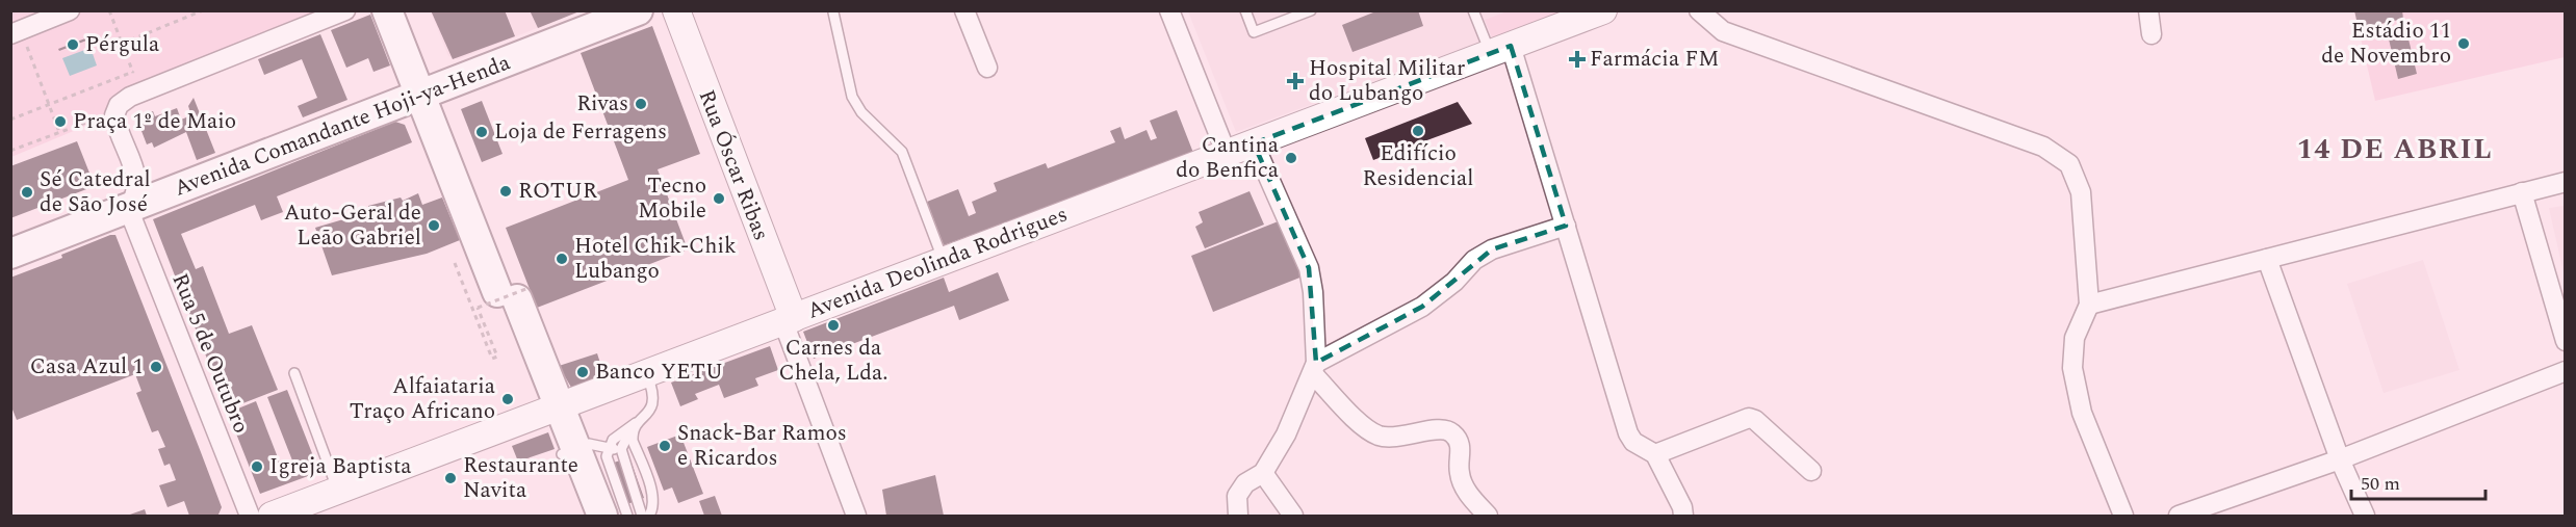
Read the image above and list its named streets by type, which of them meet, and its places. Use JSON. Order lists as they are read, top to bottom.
{
  "streets": {
    "main road": ["Avenida Comandante Hoji-ya-Henda"],
    "street": ["Rua Óscar Ribas", "Avenida Deolinda Rodrigues", "Rua 5 de Outubro"]
  },
  "crossings": [
    ["Avenida Comandante Hoji-ya-Henda", "Rua 5 de Outubro"],
    ["Rua Óscar Ribas", "Avenida Deolinda Rodrigues"]
  ],
  "districts": ["14 DE ABRIL"],
  "places": {
    "other": [
      "Estádio 11 de Novembro",
      "Pérgula",
      "Rivas",
      "Praça 1º de Maio",
      "Edifício Residencial",
      "Loja de Ferragens",
      "Cantina do Benfica",
      "ROTUR",
      "Sé Catedral de São José",
      "Tecno Mobile",
      "Auto-Geral de Leão Gabriel",
      "Hotel Chik-Chik Lubango",
      "Carnes da Chela, Lda.",
      "Casa Azul 1",
      "Banco YETU",
      "Alfaiataria Traço Africano",
      "Snack-Bar Ramos e Ricardos",
      "Igreja Baptista",
      "Restaurante Navita"
    ],
    "health": ["Farmácia FM", "Hospital Militar do Lubango"]
  },
  "scale_bar": "50 m"
}
